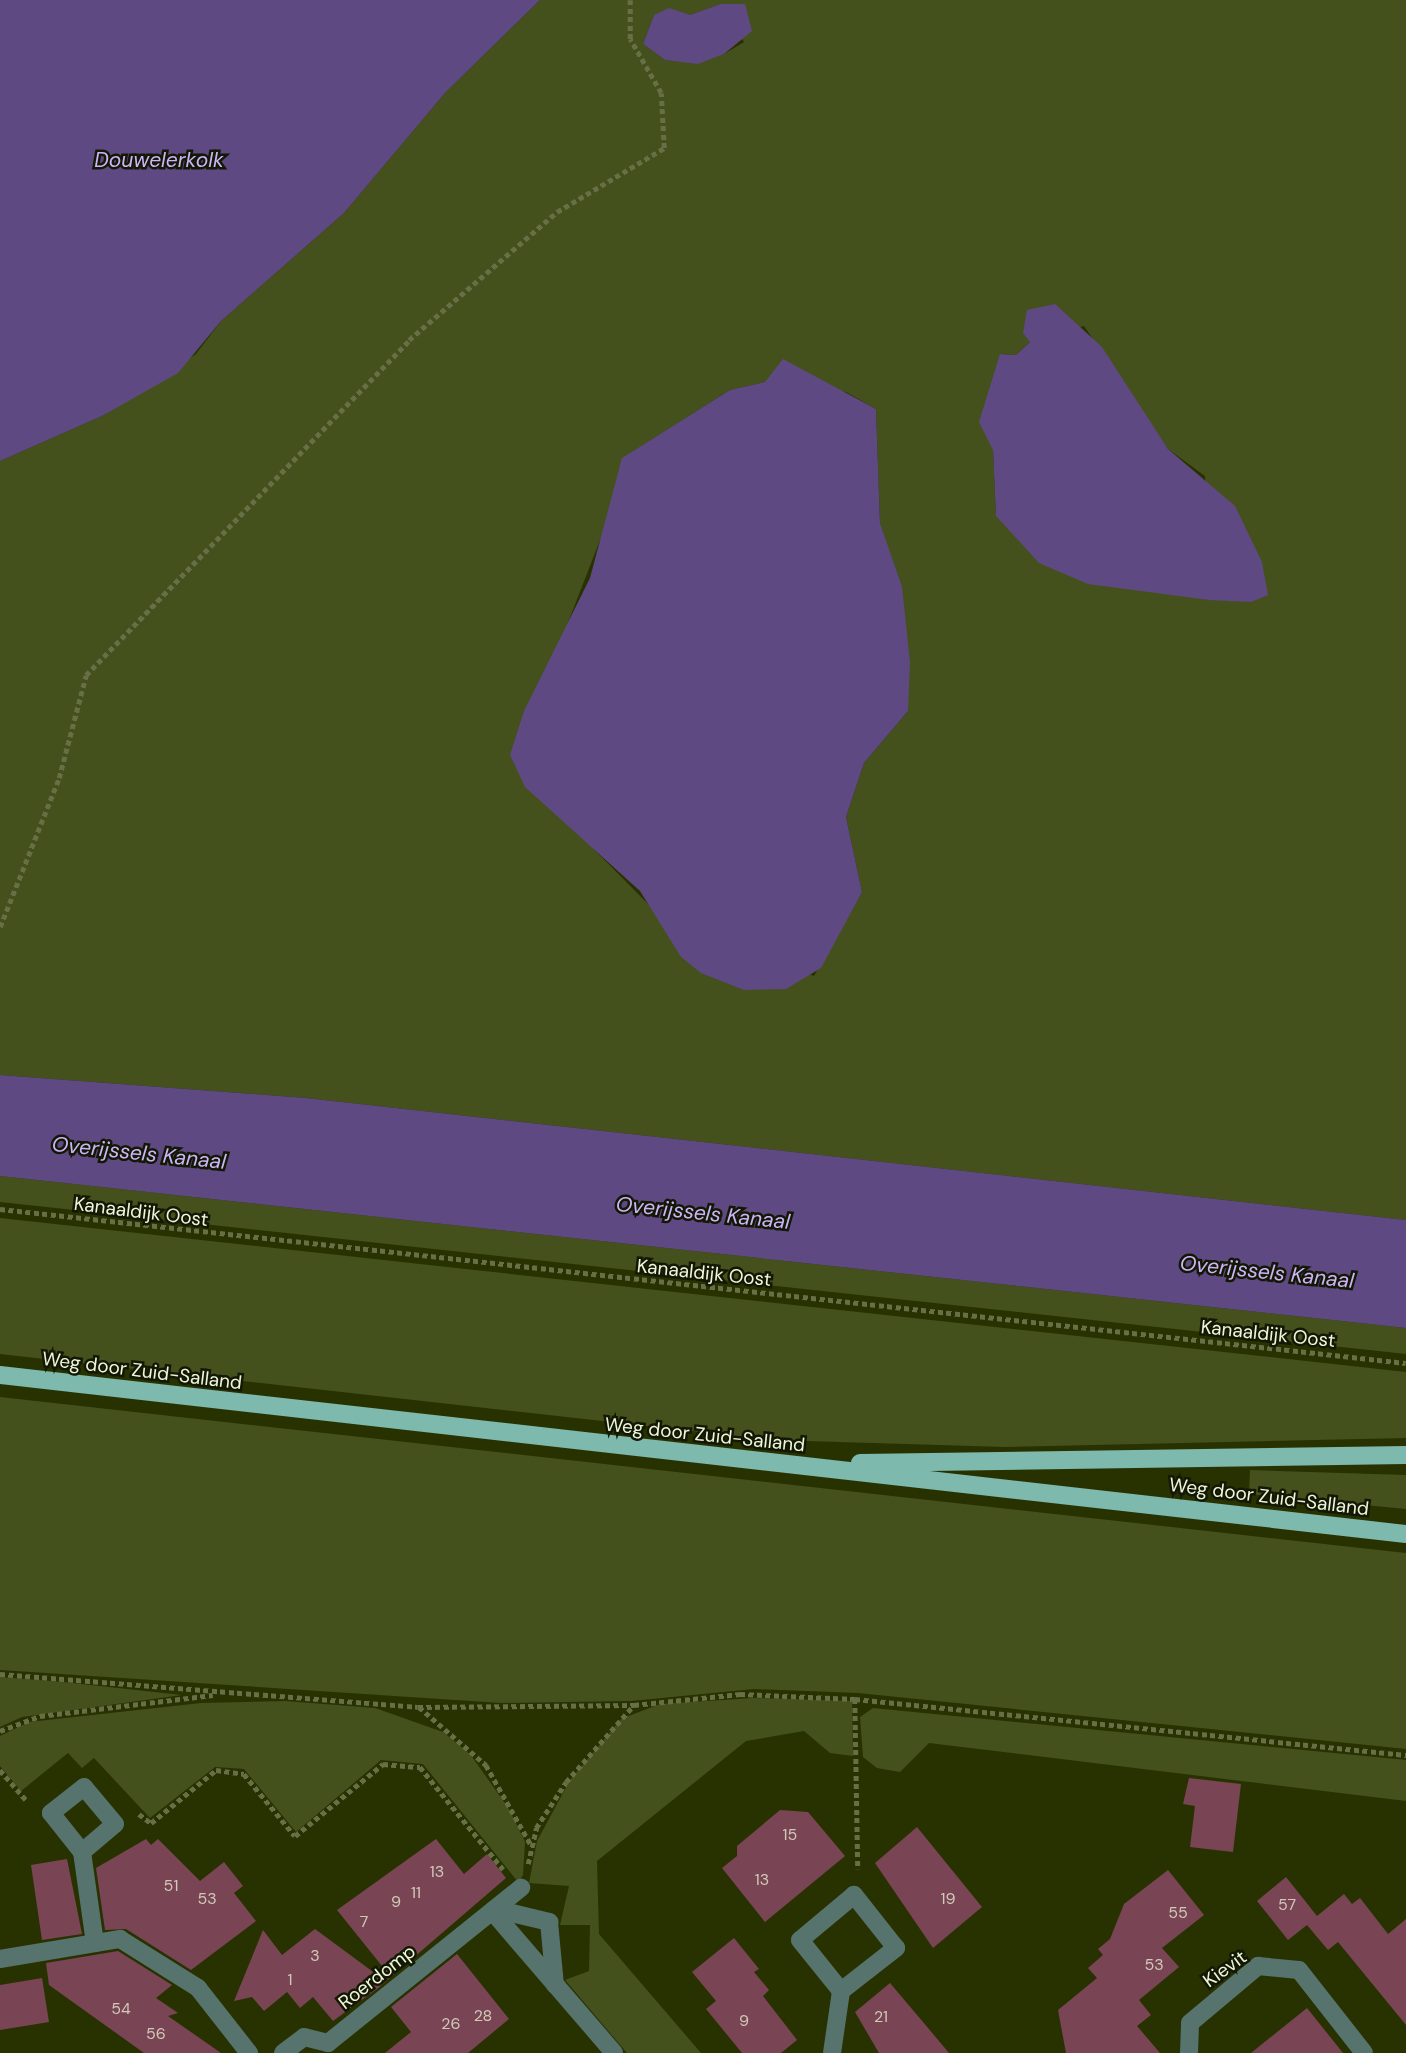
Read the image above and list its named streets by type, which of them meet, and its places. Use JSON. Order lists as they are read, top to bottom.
{
  "streets": {
    "main road": ["Weg door Zuid-Salland"],
    "street": ["Kievit", "Roerdomp"],
    "path": ["Kanaaldijk Oost"]
  },
  "water": ["Douwelerkolk", "Overijssels Kanaal"],
  "house_numbers": [
    "15",
    "13",
    "13",
    "51",
    "11",
    "53",
    "19",
    "9",
    "57",
    "55",
    "7",
    "3",
    "53",
    "1",
    "54",
    "28",
    "21",
    "9",
    "26",
    "56"
  ]
}
